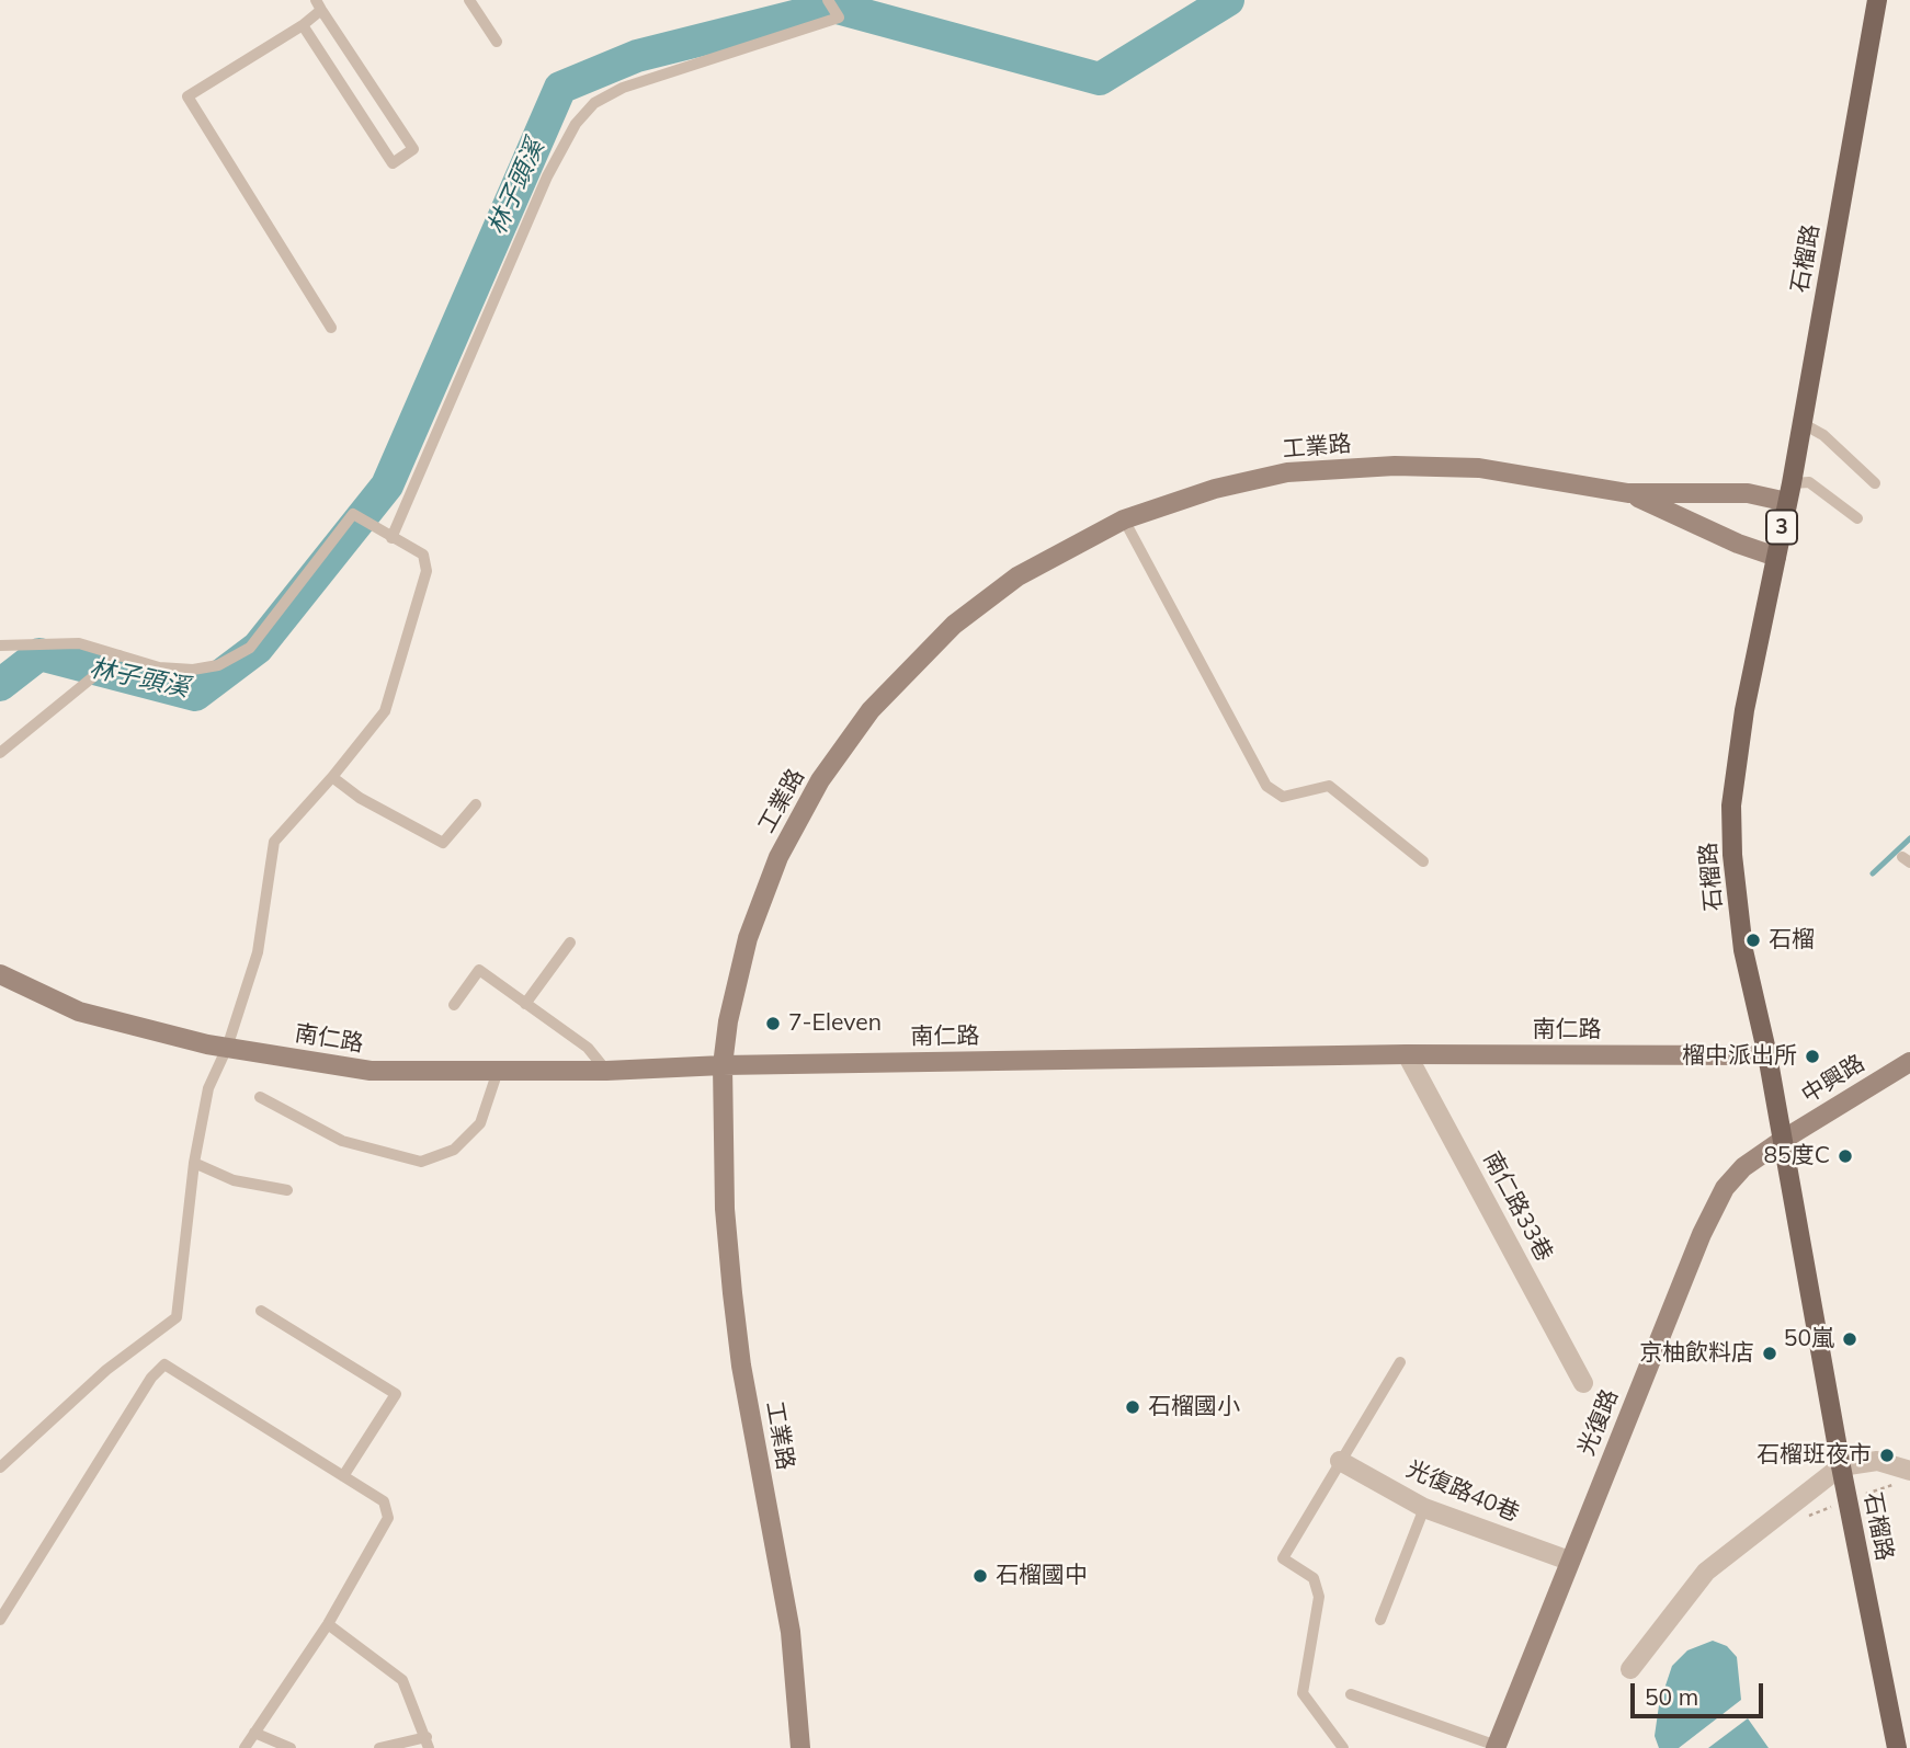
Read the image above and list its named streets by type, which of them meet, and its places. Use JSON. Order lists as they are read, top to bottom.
{
  "streets": {
    "main road": ["石榴路", "3"],
    "street": [
      "工業路",
      "南仁路",
      "中興路",
      "南仁路33巷",
      "光復路",
      "光復路40巷"
    ]
  },
  "crossings": [
    ["石榴路", "工業路"],
    ["石榴路", "南仁路"],
    ["石榴路", "中興路"],
    ["石榴路", "光復路"],
    ["工業路", "南仁路"],
    ["南仁路", "南仁路33巷"],
    ["中興路", "光復路"],
    ["光復路", "光復路40巷"]
  ],
  "water": ["林子頭溪"],
  "places": [
    "石榴",
    "7-Eleven",
    "榴中派出所",
    "85度C",
    "50嵐",
    "京柚飲料店",
    "石榴國小",
    "石榴班夜市",
    "石榴國中"
  ],
  "scale_bar": "50 m"
}
